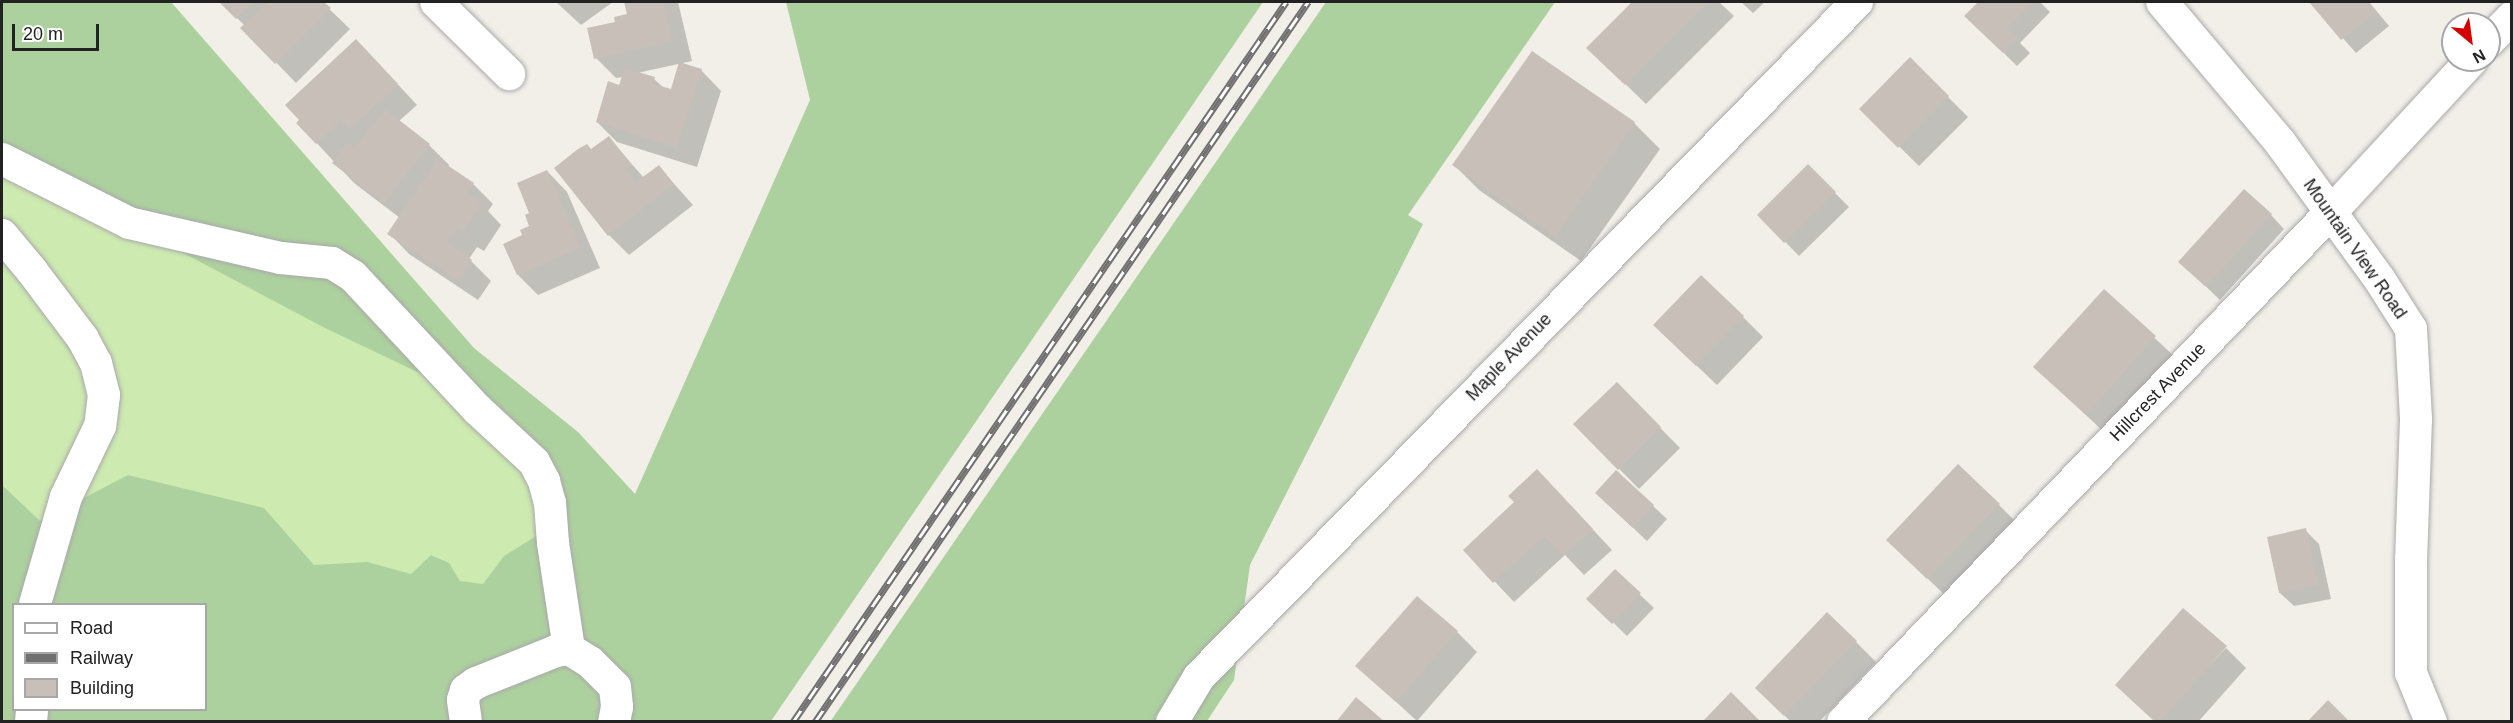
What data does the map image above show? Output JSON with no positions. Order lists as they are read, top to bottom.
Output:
{
  "streets": {
    "street": ["Mountain View Road", "Maple Avenue", "Hillcrest Avenue"]
  },
  "crossings": [
    ["Mountain View Road", "Hillcrest Avenue"]
  ],
  "legend": ["Road", "Railway", "Building"],
  "scale_bar": "20 m",
  "north": "bottom right"
}
